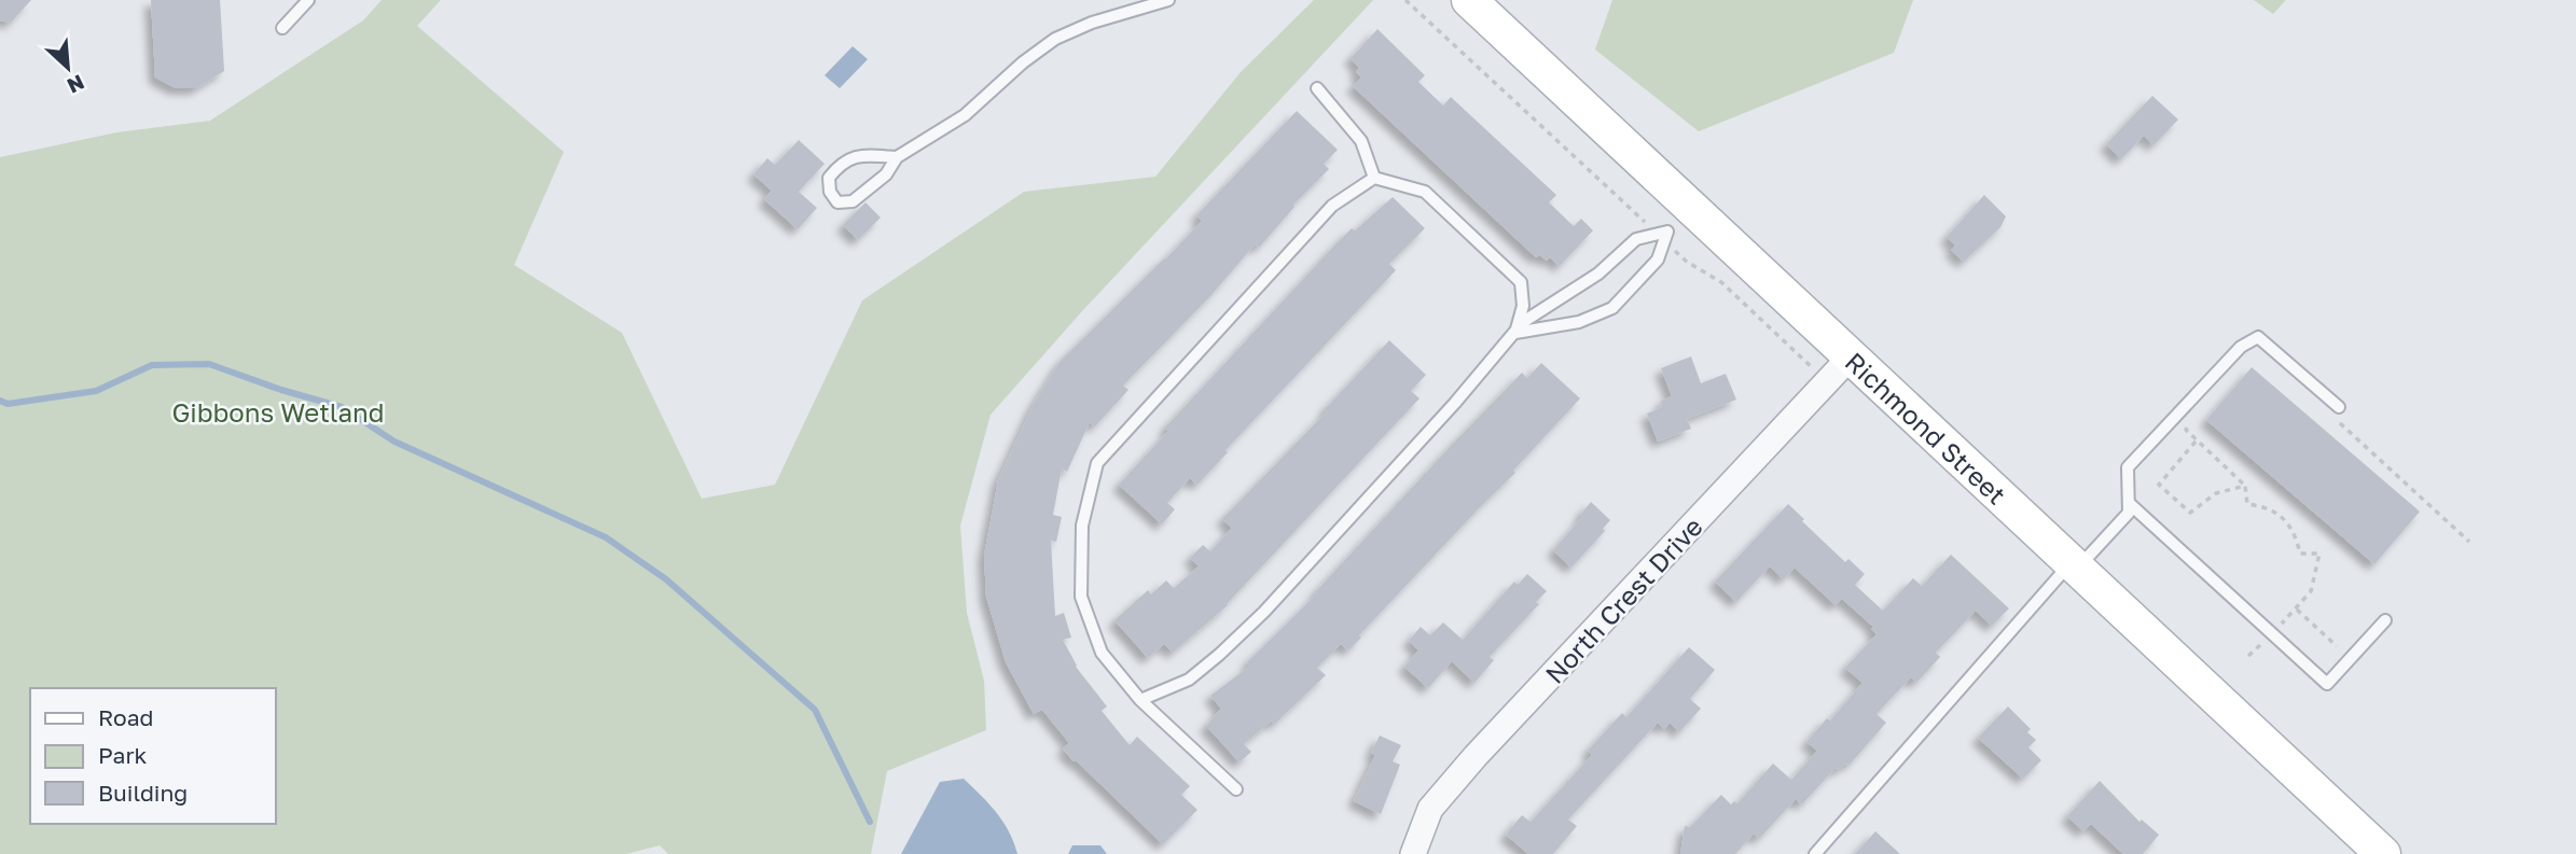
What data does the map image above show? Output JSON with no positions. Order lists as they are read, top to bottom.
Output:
{
  "streets": {
    "main road": ["Richmond Street"],
    "street": ["North Crest Drive"]
  },
  "crossings": [
    ["Richmond Street", "North Crest Drive"]
  ],
  "parks": ["Gibbons Wetland"],
  "legend": ["Road", "Park", "Building"],
  "north": "bottom right"
}
